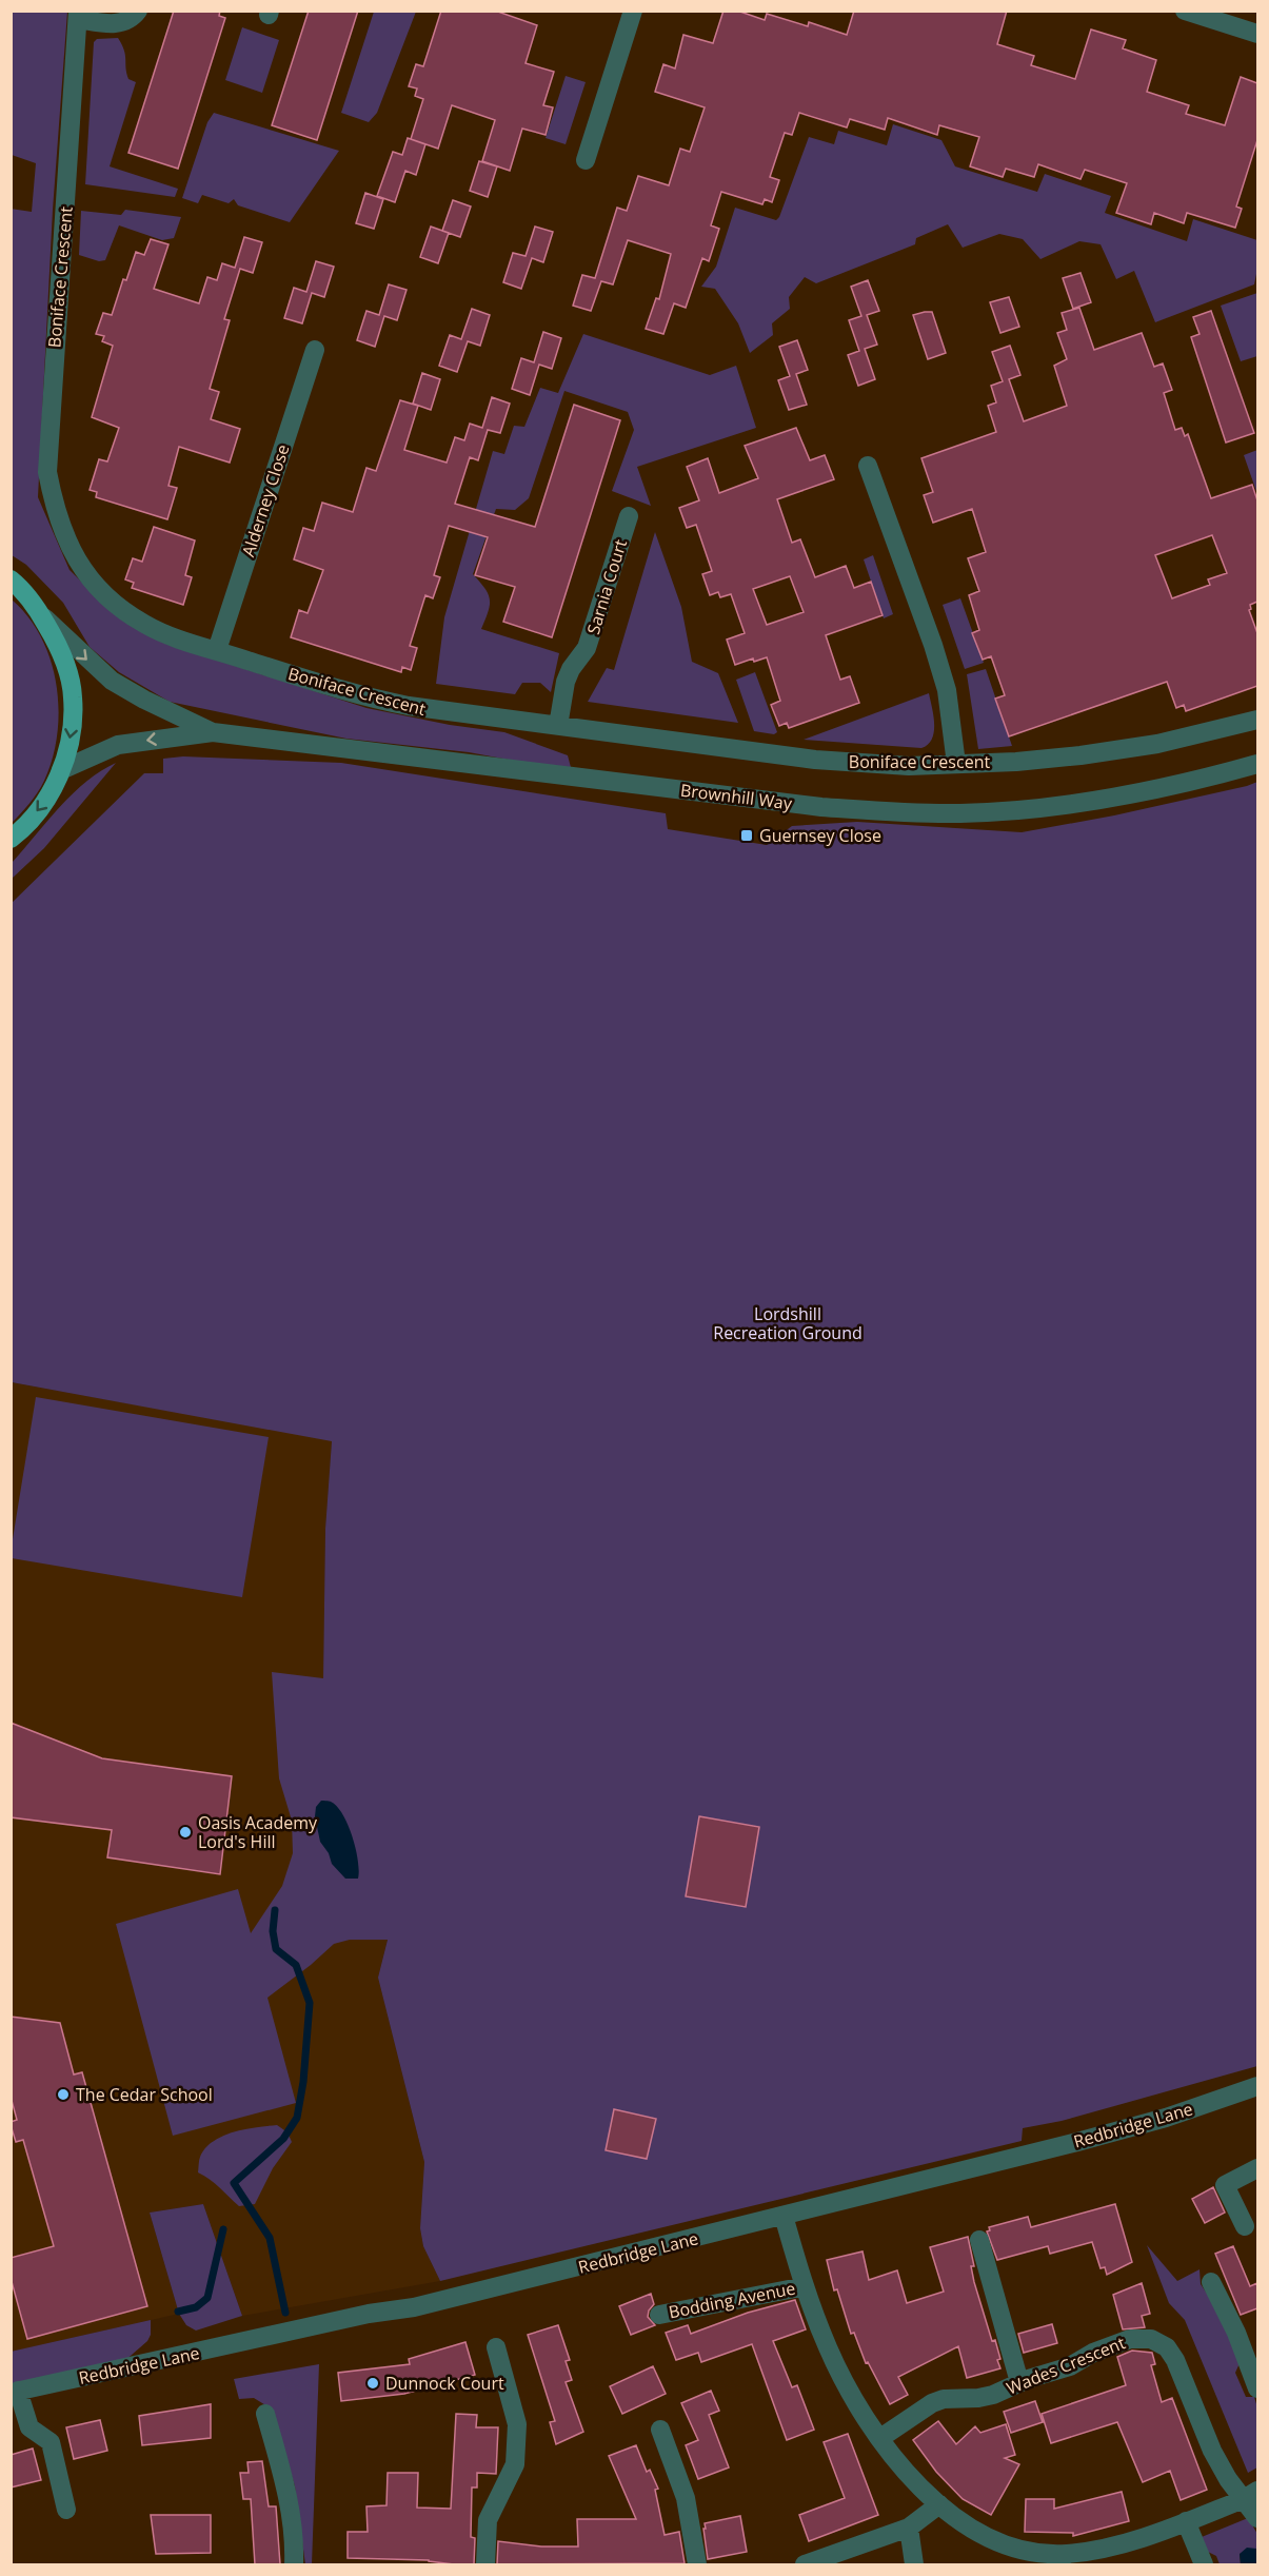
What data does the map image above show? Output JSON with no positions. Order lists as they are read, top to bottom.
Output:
{
  "streets": {
    "street": [
      "Boniface Crescent",
      "Alderney Close",
      "Sarnia Court",
      "Brownhill Way",
      "Redbridge Lane",
      "Bodding Avenue",
      "Wades Crescent"
    ]
  },
  "crossings": [
    ["Boniface Crescent", "Alderney Close"],
    ["Boniface Crescent", "Sarnia Court"],
    ["Redbridge Lane", "Bodding Avenue"],
    ["Bodding Avenue", "Wades Crescent"]
  ],
  "parks": ["Lordshill Recreation Ground"],
  "places": {
    "transit": ["Guernsey Close"],
    "other": ["Oasis Academy Lord's Hill", "The Cedar School", "Dunnock Court"]
  }
}
